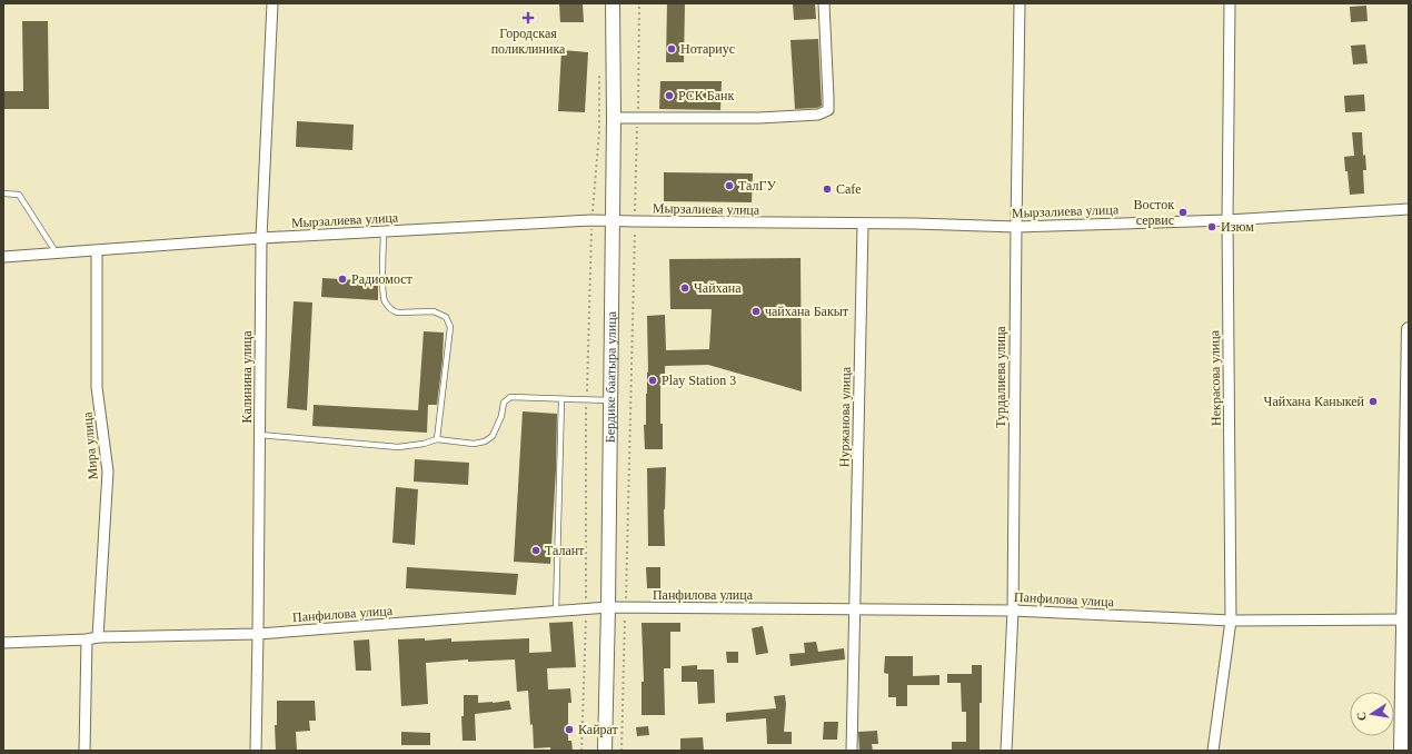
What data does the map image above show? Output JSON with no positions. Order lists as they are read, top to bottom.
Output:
{
  "streets": {
    "street": [
      "Мырзалиева улица",
      "Калинина улица",
      "Бердике баатыра улица",
      "Турдалиева улица",
      "Некрасова улица",
      "Нуржанова улица",
      "Мира улица",
      "Панфилова улица"
    ]
  },
  "crossings": [
    ["Мырзалиева улица", "Калинина улица"],
    ["Мырзалиева улица", "Бердике баатыра улица"],
    ["Мырзалиева улица", "Турдалиева улица"],
    ["Мырзалиева улица", "Некрасова улица"],
    ["Мырзалиева улица", "Нуржанова улица"],
    ["Мырзалиева улица", "Мира улица"],
    ["Калинина улица", "Панфилова улица"],
    ["Бердике баатыра улица", "Панфилова улица"],
    ["Турдалиева улица", "Панфилова улица"],
    ["Некрасова улица", "Панфилова улица"],
    ["Нуржанова улица", "Панфилова улица"],
    ["Мира улица", "Панфилова улица"]
  ],
  "places": {
    "health": ["Городская поликлиника"],
    "other": [
      "Нотариус",
      "РСК Банк",
      "ТалГУ",
      "Cafe",
      "Восток сервис",
      "Изюм",
      "Радиомост",
      "Чайхана",
      "чайхана Бакыт",
      "Play Station 3",
      "Чайхана Каныкей",
      "Талант",
      "Кайрат"
    ]
  },
  "north": "left"
}
